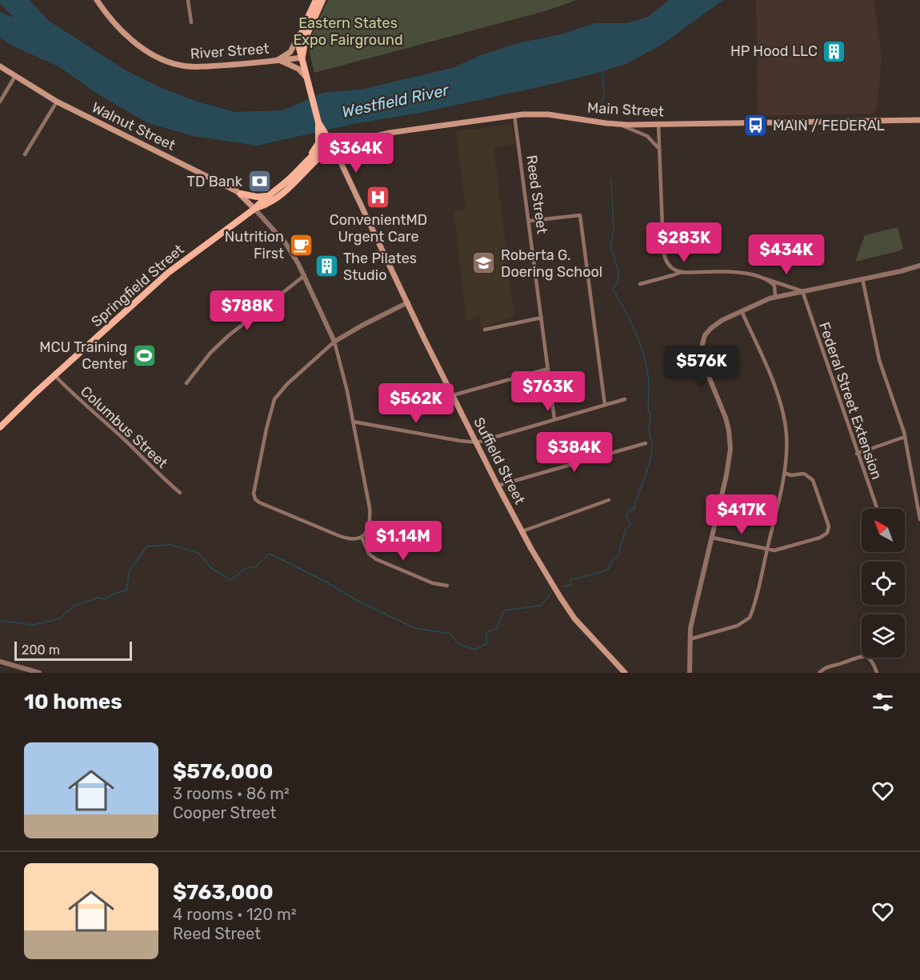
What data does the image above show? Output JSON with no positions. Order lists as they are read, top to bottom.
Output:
{
  "streets": {
    "main road": [
      "River Street",
      "Main Street",
      "Walnut Street",
      "Springfield Street",
      "Suffield Street"
    ],
    "street": ["Reed Street", "Federal Street Extension", "Columbus Street"]
  },
  "crossings": [
    ["River Street", "Suffield Street"],
    ["Main Street", "Reed Street"],
    ["Main Street", "Springfield Street"],
    ["Main Street", "Suffield Street"],
    ["Walnut Street", "Springfield Street"],
    ["Springfield Street", "Columbus Street"],
    ["Springfield Street", "Suffield Street"]
  ],
  "water": ["Westfield River"],
  "parks": ["Eastern States Expo Fairground"],
  "places": {
    "building": ["HP Hood LLC", "The Pilates Studio"],
    "bus stop": ["MAIN / FEDERAL"],
    "bank": ["TD Bank"],
    "hospital": ["ConvenientMD Urgent Care"],
    "cafe": ["Nutrition First"],
    "school or university": ["Roberta G. Doering School"],
    "sports": ["MCU Training Center"]
  },
  "scale_bar": "200 m",
  "north": "top left",
  "page": {
    "price": [
      "$364K",
      "$283K",
      "$434K",
      "$788K",
      "$576K",
      "$763K",
      "$562K",
      "$384K",
      "$417K",
      "$1.14M"
    ],
    "scale": "200 m",
    "heading": "10 homes",
    "list": [
      {
        "name": "$576,000",
        "note": "3 rooms · 86 m² · Cooper Street"
      },
      {
        "name": "$763,000",
        "note": "4 rooms · 120 m² · Reed Street"
      }
    ]
  }
}
